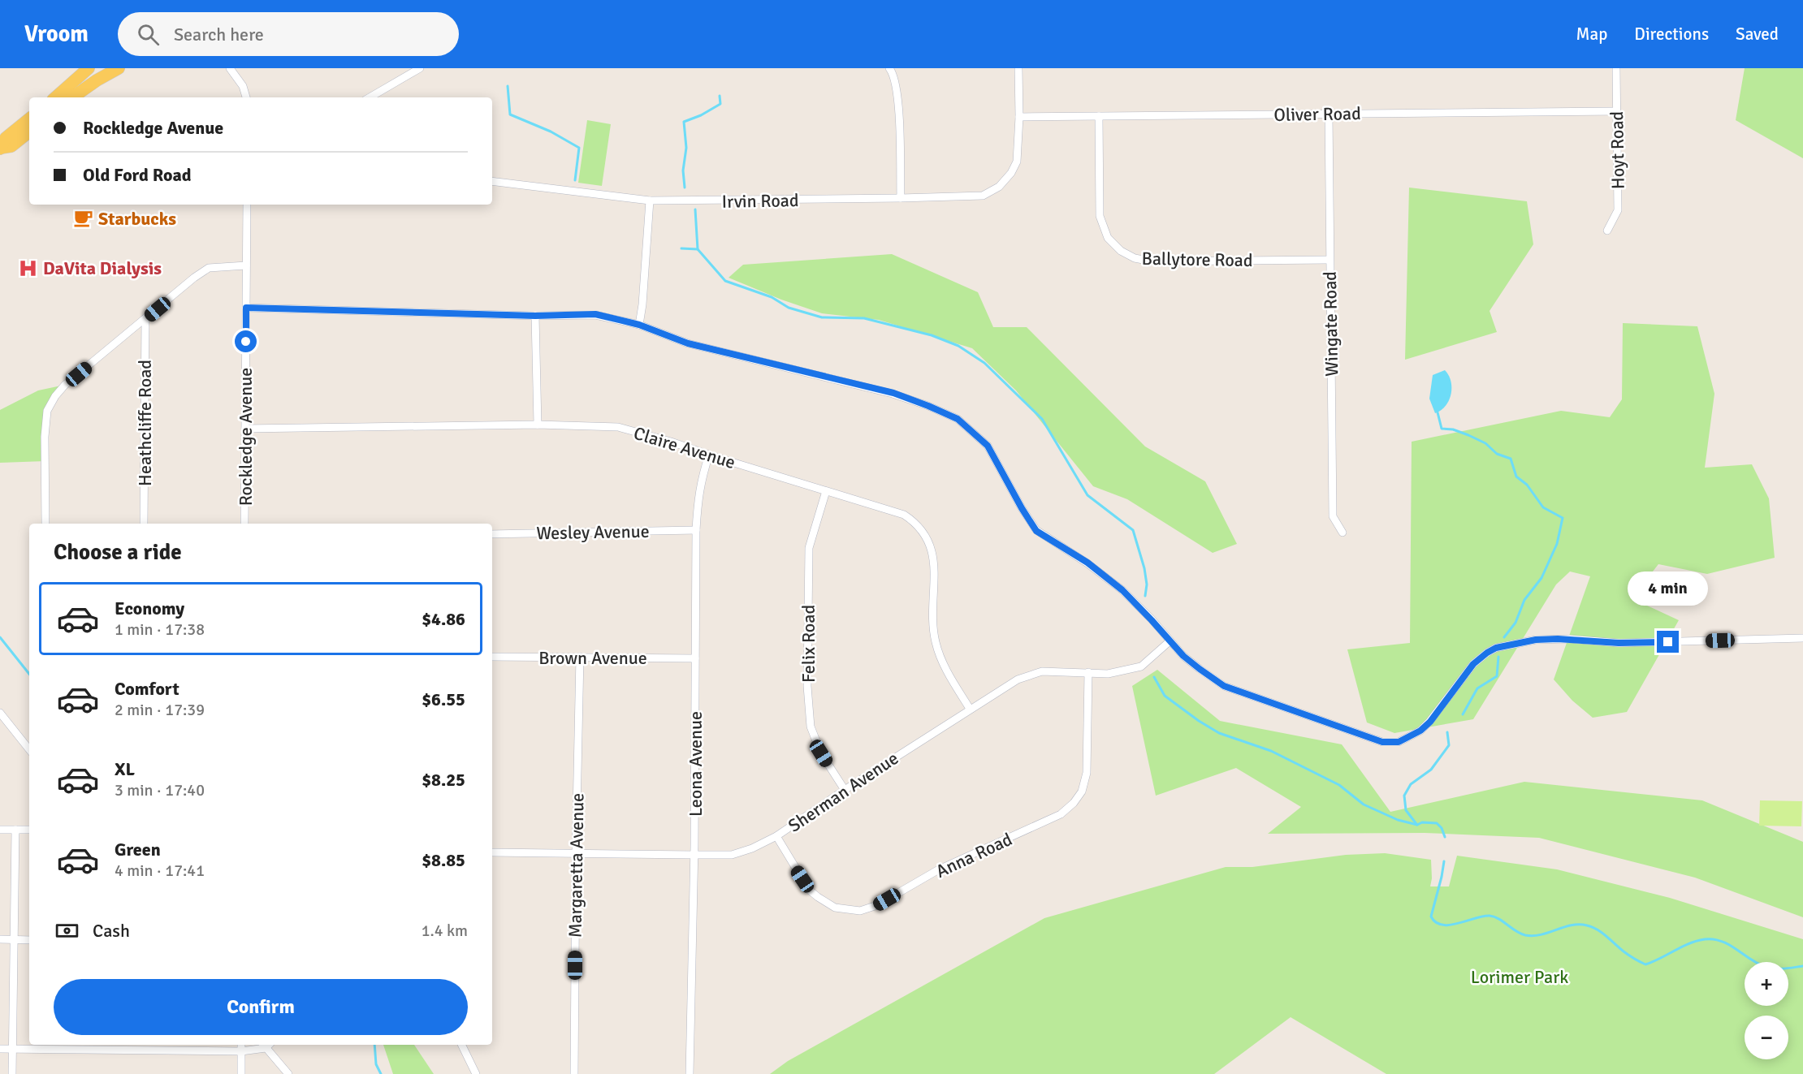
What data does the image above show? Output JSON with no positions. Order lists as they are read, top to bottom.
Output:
{
  "streets": {
    "street": [
      "Oliver Road",
      "Hoyt Road",
      "Irvin Road",
      "Ballytore Road",
      "Wingate Road",
      "Heathcliffe Road",
      "Rockledge Avenue",
      "Claire Avenue",
      "Wesley Avenue",
      "Felix Road",
      "Brown Avenue",
      "Leona Avenue",
      "Sherman Avenue",
      "Anna Road",
      "Margaretta Avenue"
    ]
  },
  "crossings": [
    ["Oliver Road", "Hoyt Road"],
    ["Oliver Road", "Irvin Road"],
    ["Oliver Road", "Ballytore Road"],
    ["Oliver Road", "Wingate Road"],
    ["Ballytore Road", "Wingate Road"],
    ["Rockledge Avenue", "Claire Avenue"],
    ["Claire Avenue", "Felix Road"],
    ["Claire Avenue", "Leona Avenue"],
    ["Claire Avenue", "Sherman Avenue"],
    ["Wesley Avenue", "Leona Avenue"],
    ["Felix Road", "Sherman Avenue"],
    ["Brown Avenue", "Leona Avenue"],
    ["Brown Avenue", "Margaretta Avenue"],
    ["Leona Avenue", "Sherman Avenue"],
    ["Sherman Avenue", "Anna Road"],
    ["Sherman Avenue", "Margaretta Avenue"]
  ],
  "parks": ["Lorimer Park"],
  "places": {
    "cafe": ["Starbucks"],
    "hospital": ["DaVita Dialysis"]
  },
  "page": {
    "header": "Vroom",
    "search": "Search here",
    "nav": ["Map", "Directions", "Saved"],
    "banner": ["Rockledge Avenue", "Old Ford Road"],
    "heading": "Choose a ride",
    "bubble": "4 min",
    "list": [
      {
        "name": "Economy",
        "note": "1 min · 17:38",
        "value": "$4.86"
      },
      {
        "name": "Comfort",
        "note": "2 min · 17:39",
        "value": "$6.55"
      },
      {
        "name": "XL",
        "note": "3 min · 17:40",
        "value": "$8.25"
      },
      {
        "name": "Green",
        "note": "4 min · 17:41",
        "value": "$8.85"
      }
    ],
    "pay": ["Cash", "1.4 km"],
    "map_buttons": ["+", "−"],
    "buttons": "Confirm"
  }
}
